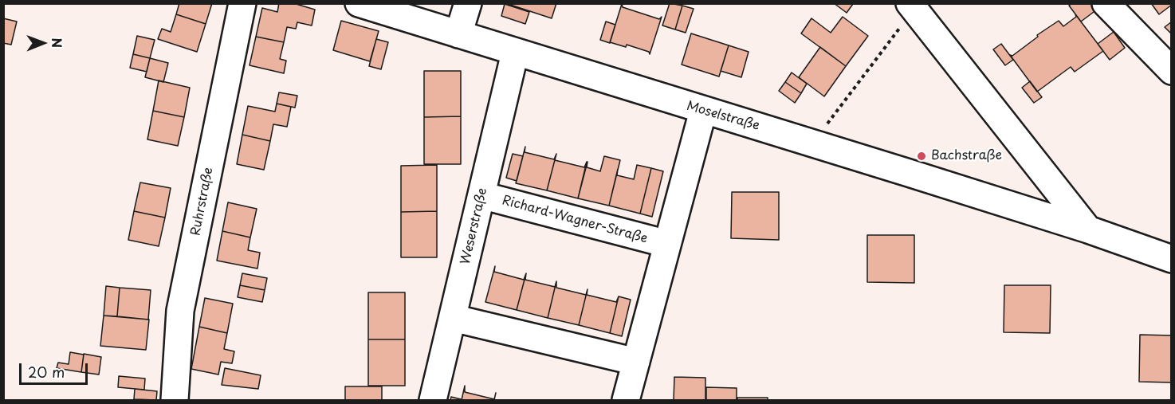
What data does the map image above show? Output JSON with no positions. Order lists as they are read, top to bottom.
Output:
{
  "streets": {
    "street": [
      "Moselstraße",
      "Ruhrstraße",
      "Richard-Wagner-Straße",
      "Weserstraße"
    ]
  },
  "crossings": [
    ["Moselstraße", "Weserstraße"],
    ["Richard-Wagner-Straße", "Weserstraße"]
  ],
  "places": ["Bachstraße"],
  "scale_bar": "20 m",
  "north": "right"
}
